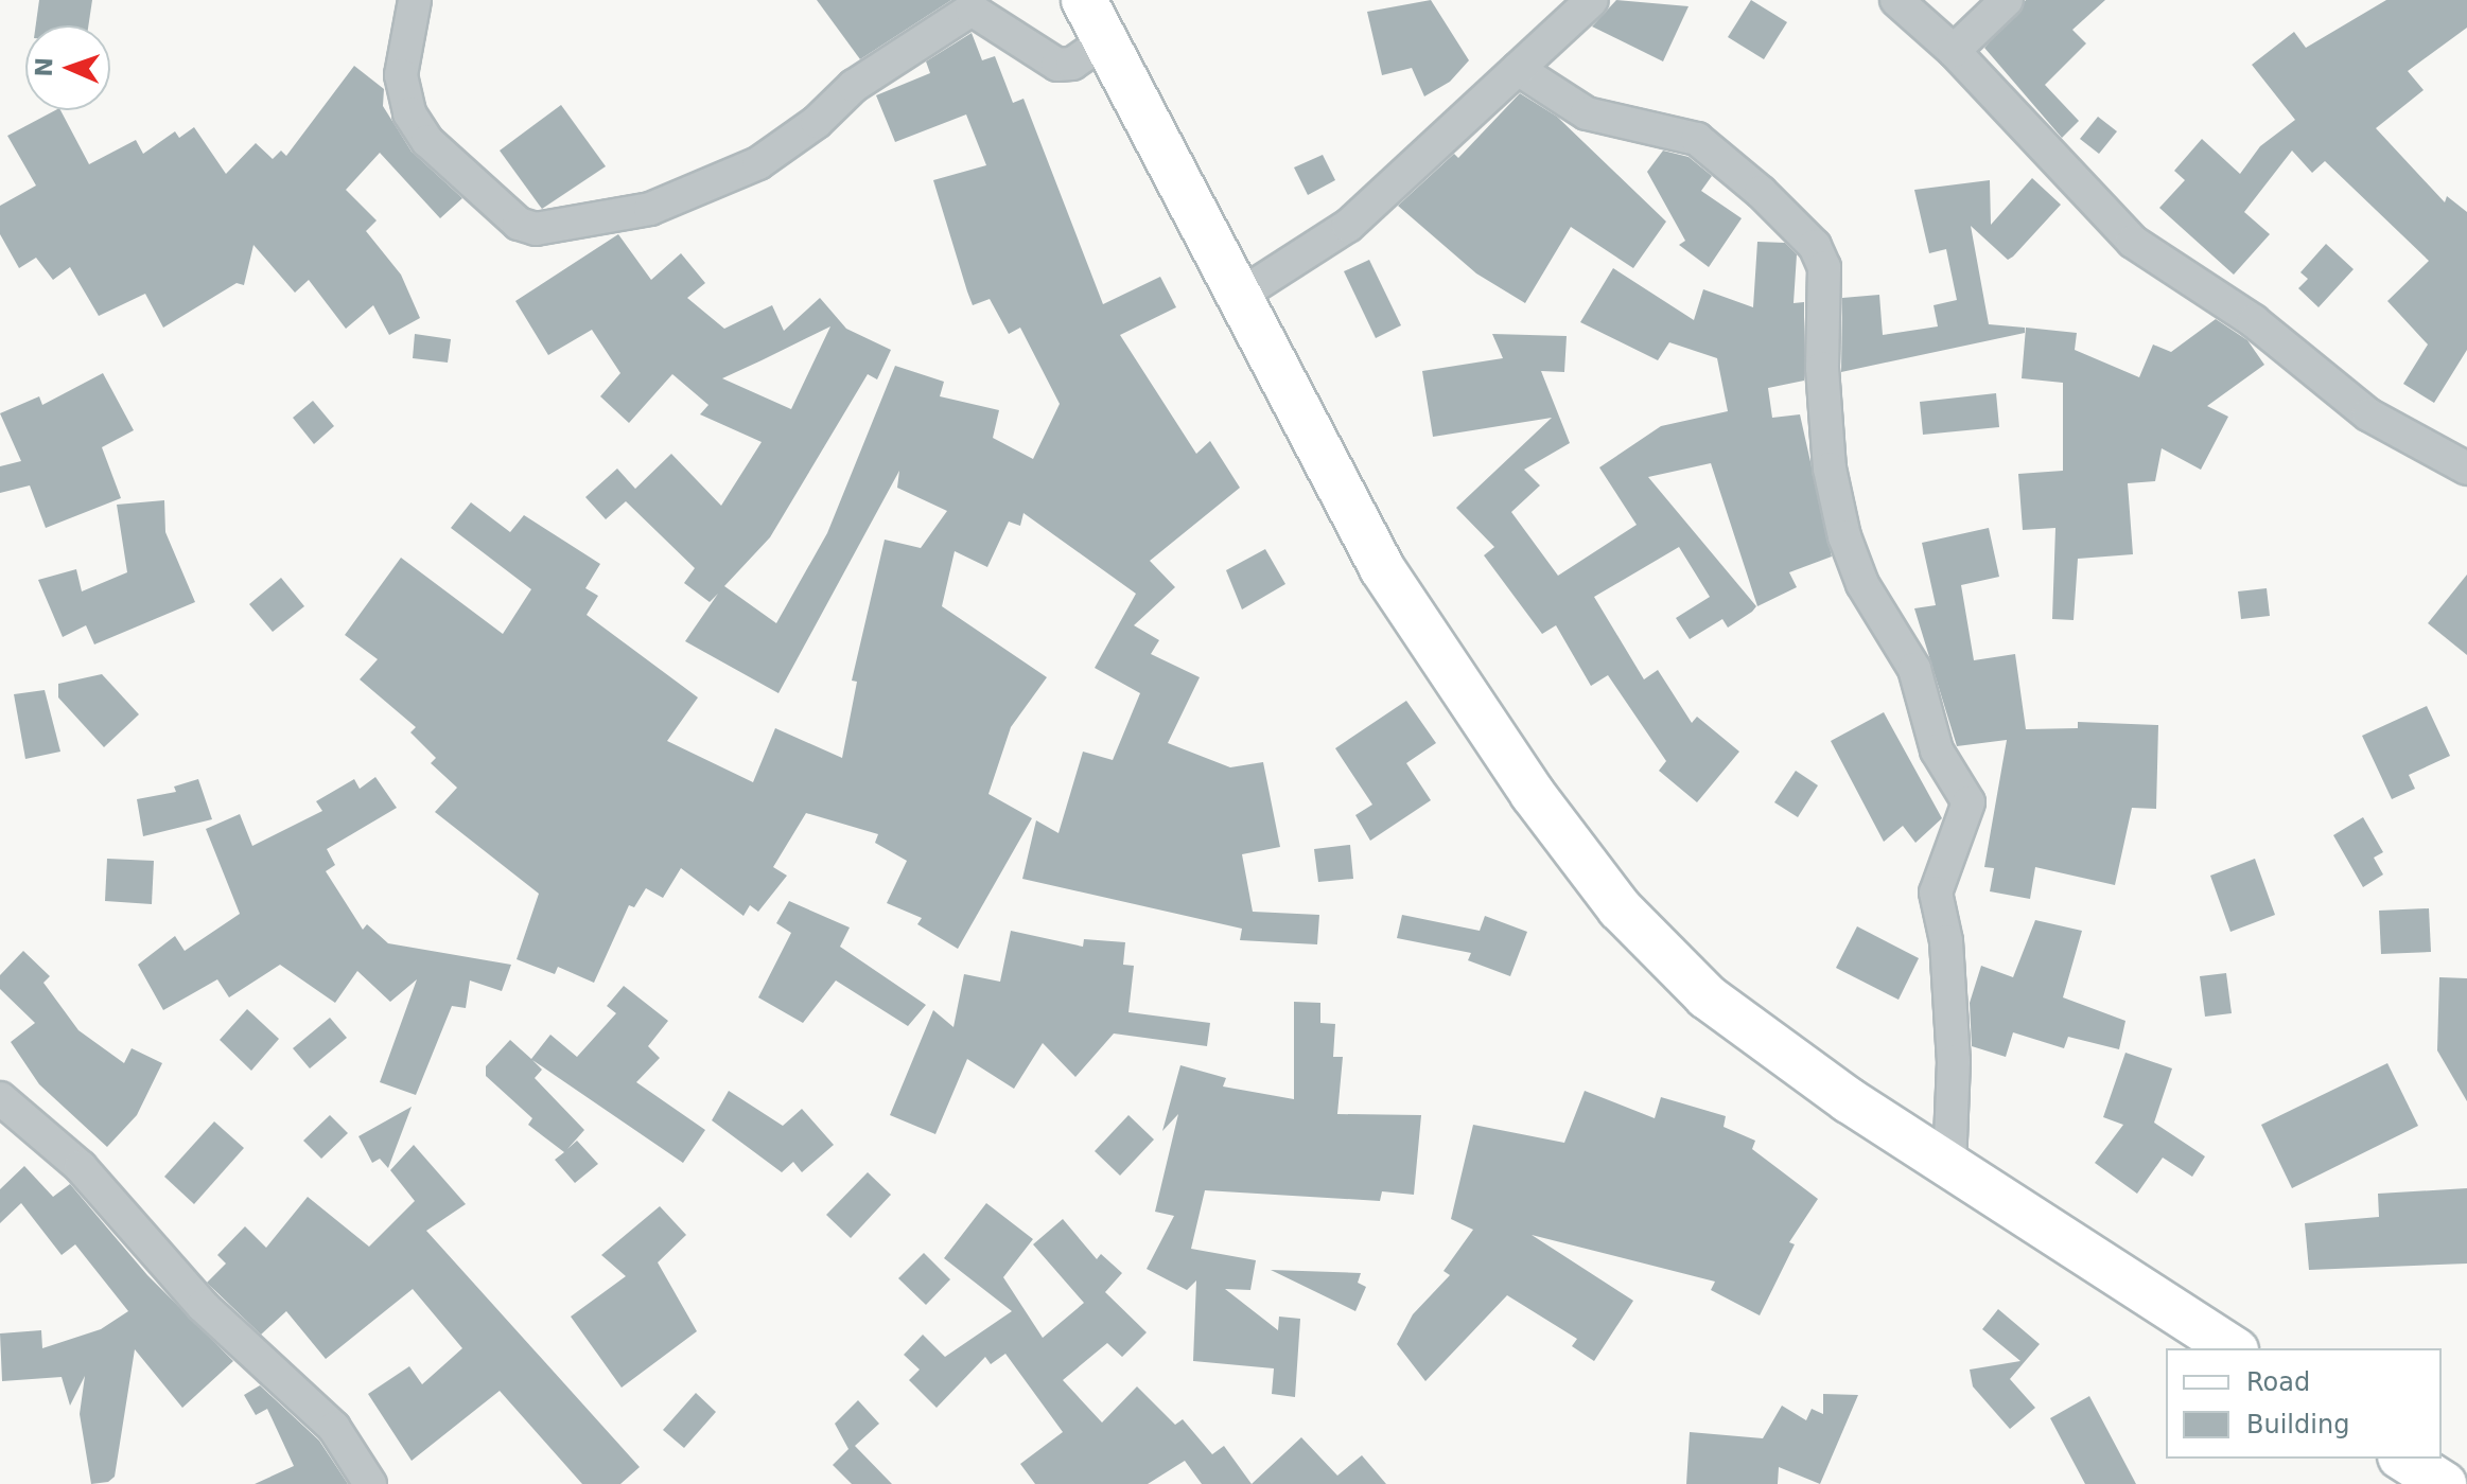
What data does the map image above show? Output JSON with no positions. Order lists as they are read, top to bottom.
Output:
{
  "legend": ["Road", "Building"],
  "north": "left"
}
